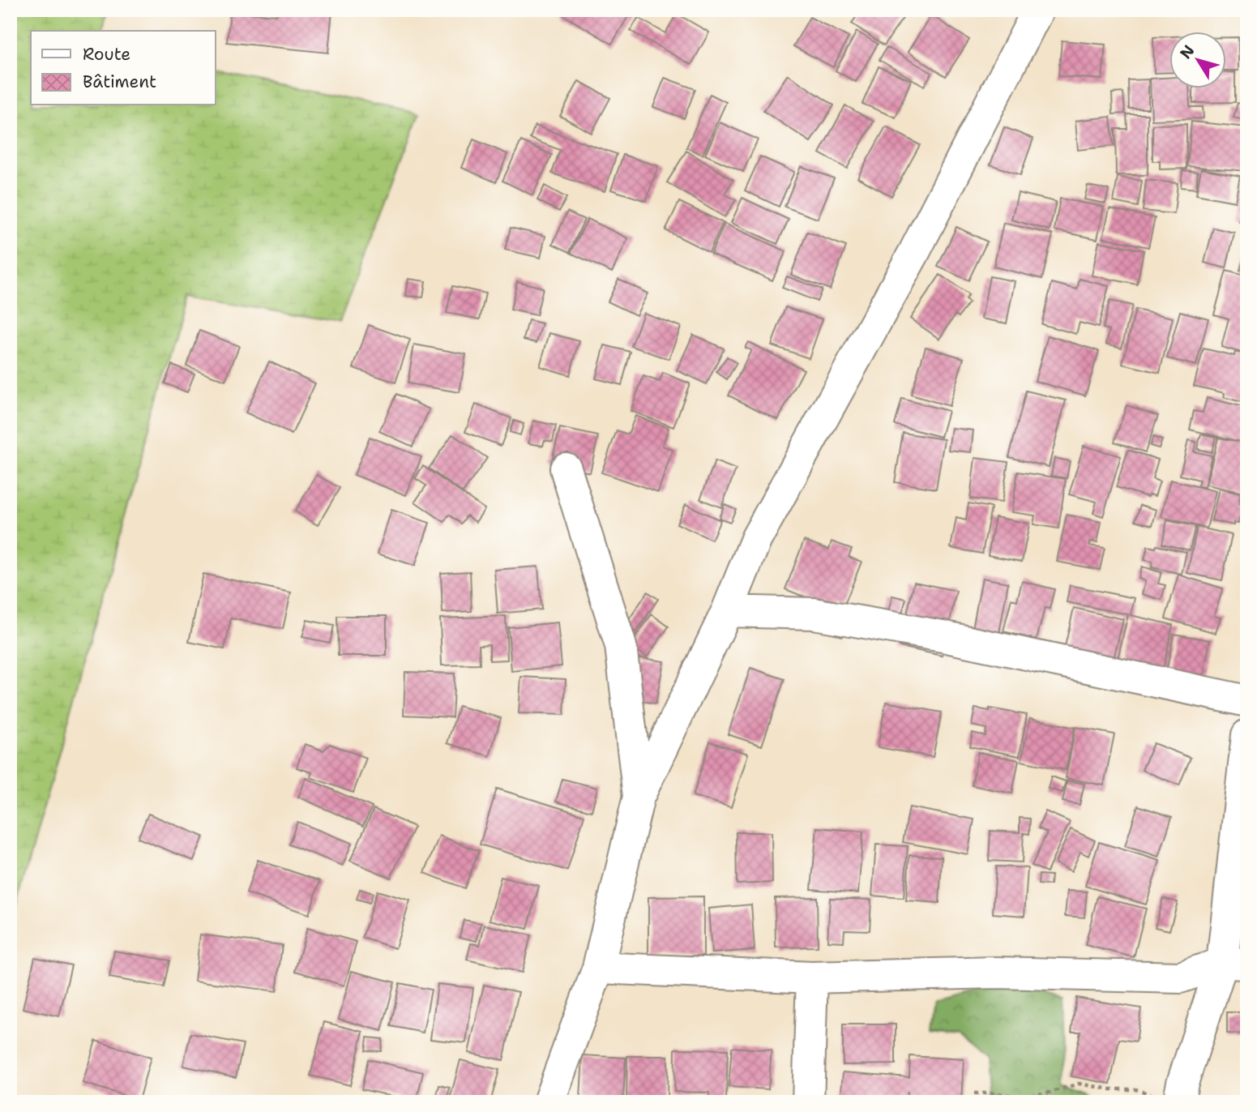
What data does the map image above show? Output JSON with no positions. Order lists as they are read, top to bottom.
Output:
{
  "legend": ["Route", "Bâtiment"],
  "north": "top left"
}
